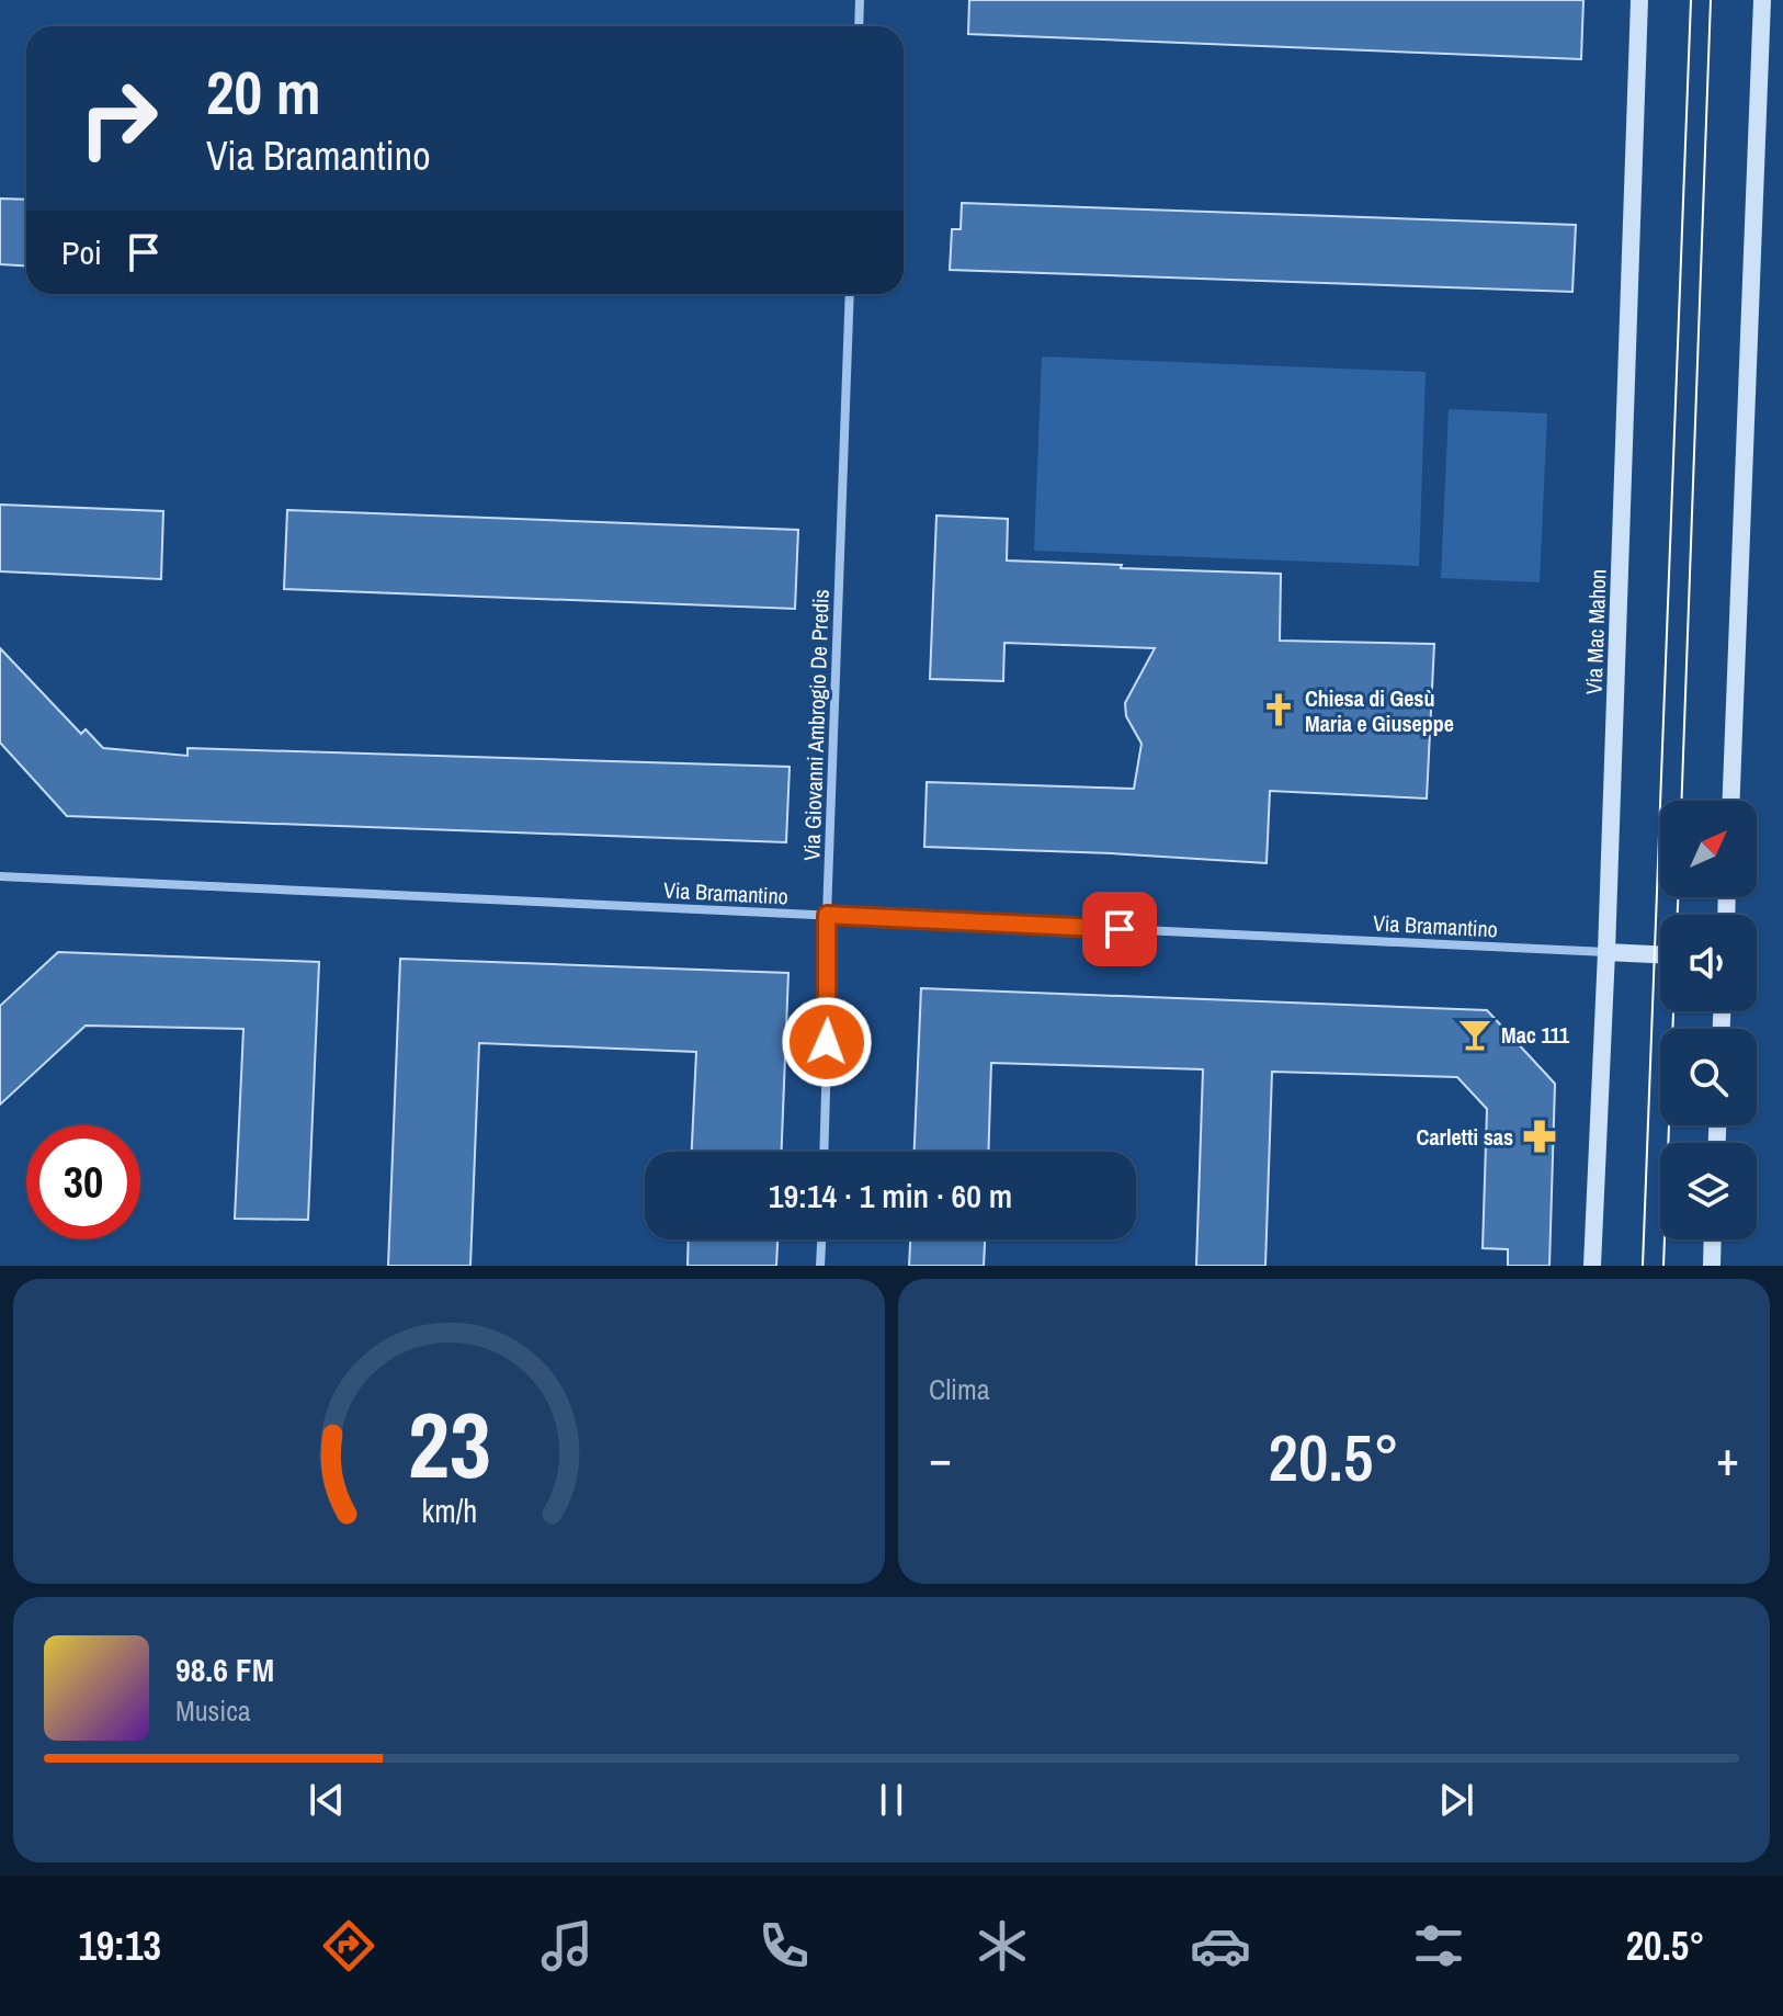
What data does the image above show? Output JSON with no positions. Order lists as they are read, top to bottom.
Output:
{
  "streets": {
    "main road": ["Via Mac Mahon"],
    "street": ["Via Giovanni Ambrogio De Predis", "Via Bramantino"]
  },
  "crossings": [
    ["Via Mac Mahon", "Via Bramantino"],
    ["Via Giovanni Ambrogio De Predis", "Via Bramantino"]
  ],
  "places": {
    "church": ["Chiesa di Gesù Maria e Giuseppe"],
    "bar": ["Mac 111"],
    "pharmacy": ["Carletti sas"]
  },
  "north": "top right",
  "page": {
    "turn": ["20 m", "Via Bramantino"],
    "then": "Poi",
    "limit": "30",
    "trip": "19:14 · 1 min · 60 m",
    "tile": "Clima",
    "heat": ["−", "20.5°", "+"],
    "song": ["98.6 FM", "Musica"],
    "tabs": ["19:13", "20.5°"],
    "gauge": ["23", "km/h"]
  }
}
